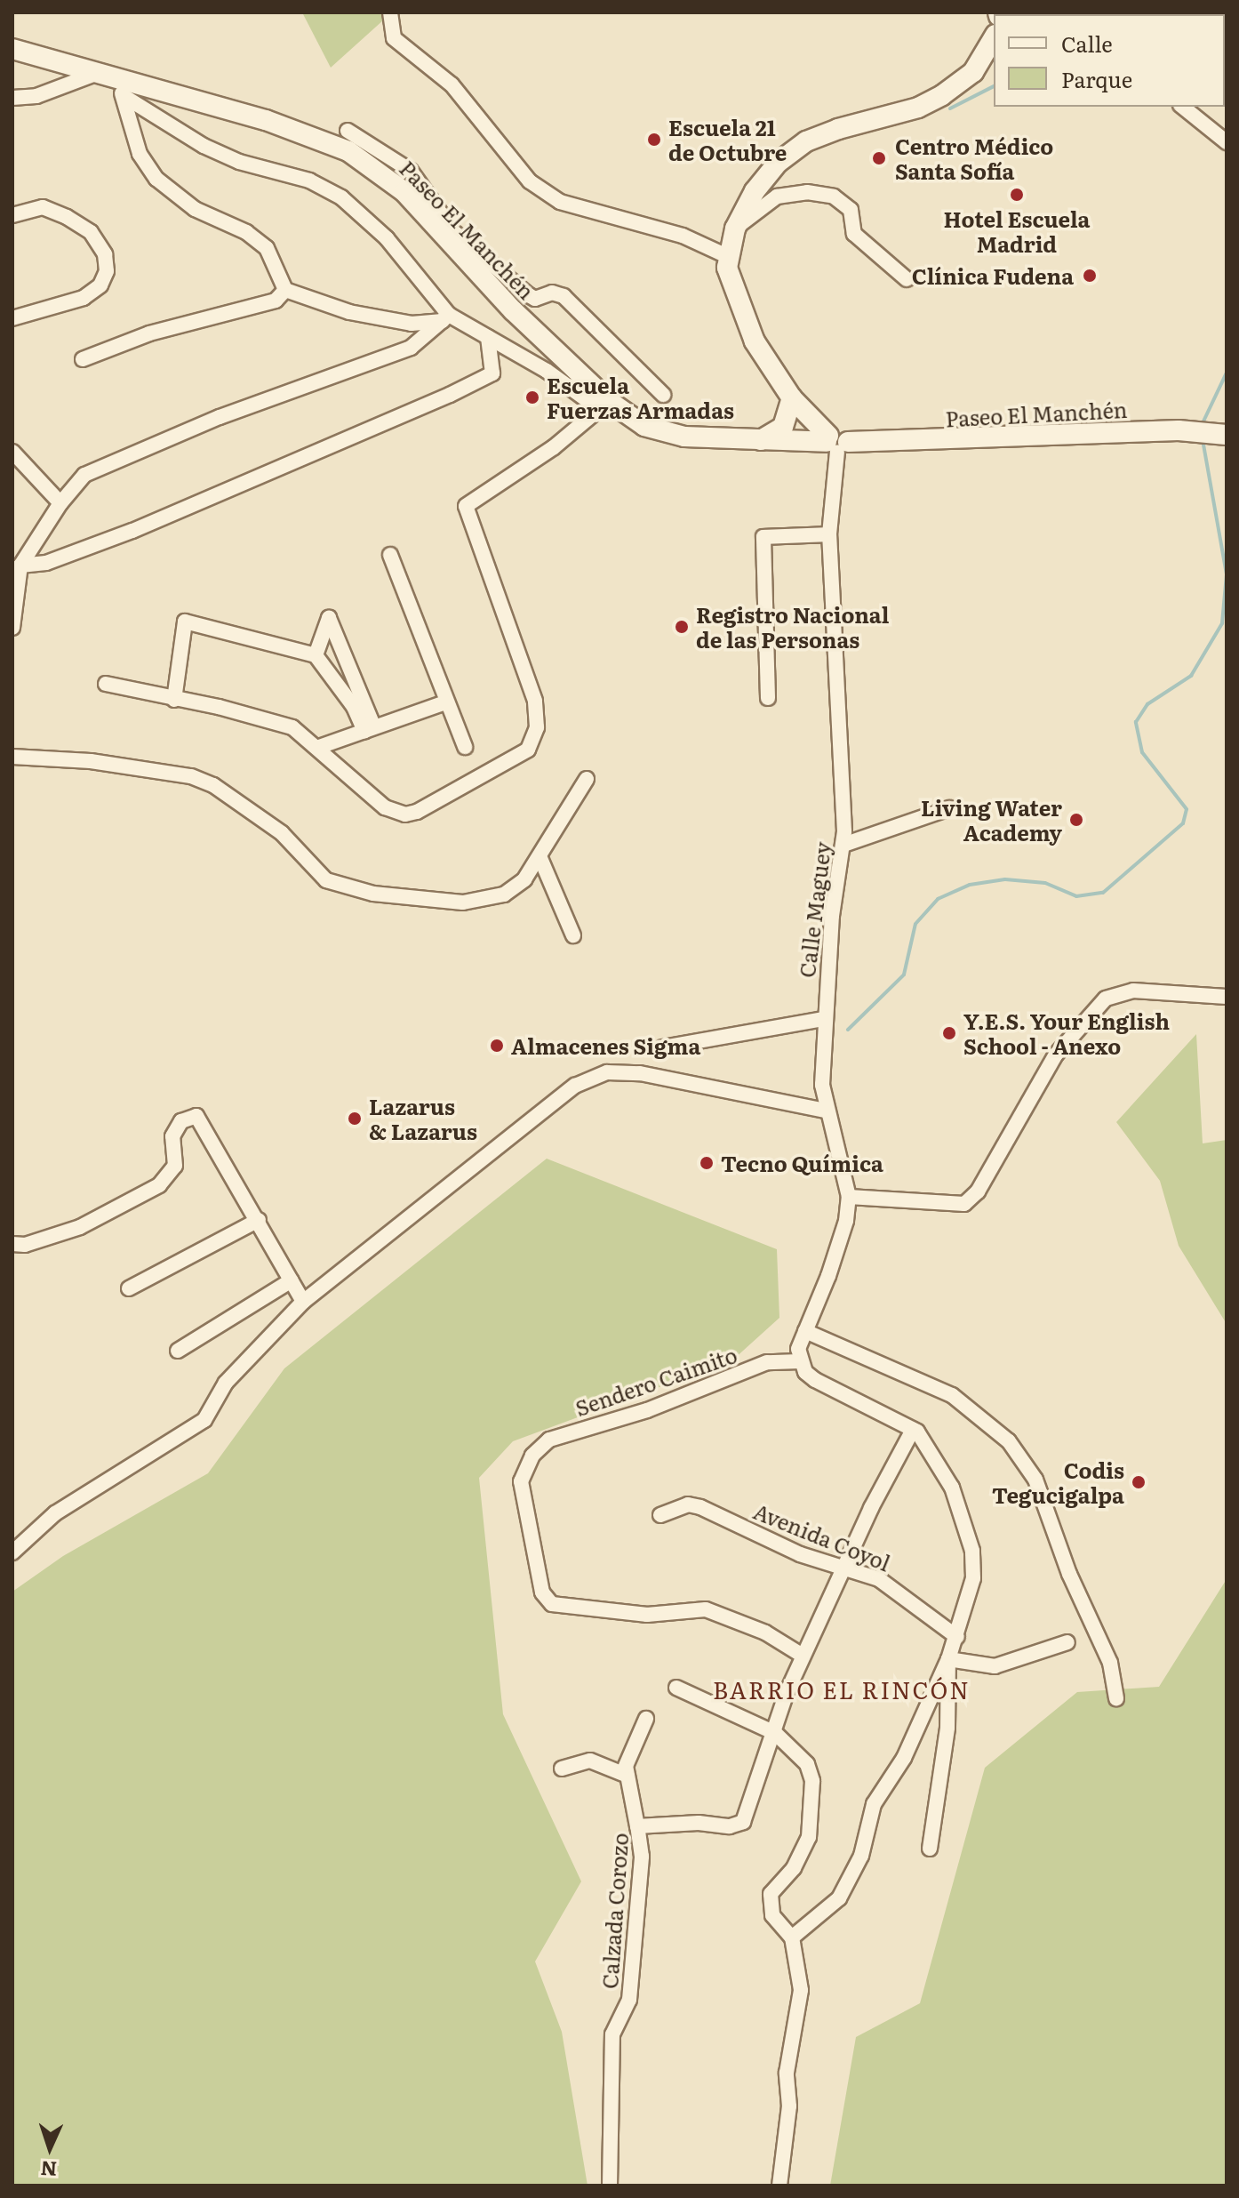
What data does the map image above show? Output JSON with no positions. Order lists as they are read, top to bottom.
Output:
{
  "streets": {
    "street": [
      "Paseo El Manchén",
      "Calle Maguey",
      "Sendero Caimito",
      "Avenida Coyol",
      "Calzada Corozo"
    ]
  },
  "crossings": [
    ["Paseo El Manchén", "Calle Maguey"],
    ["Calle Maguey", "Sendero Caimito"],
    ["Sendero Caimito", "Calzada Corozo"],
    ["Avenida Coyol", "Calzada Corozo"]
  ],
  "districts": ["BARRIO EL RINCÓN"],
  "places": [
    "Escuela 21 de Octubre",
    "Centro Médico Santa Sofía",
    "Hotel Escuela Madrid",
    "Clínica Fudena",
    "Escuela Fuerzas Armadas",
    "Registro Nacional de las Personas",
    "Living Water Academy",
    "Y.E.S. Your English School - Anexo",
    "Almacenes Sigma",
    "Lazarus & Lazarus",
    "Tecno Química",
    "Codis Tegucigalpa"
  ],
  "legend": ["Calle", "Parque"],
  "north": "bottom"
}
